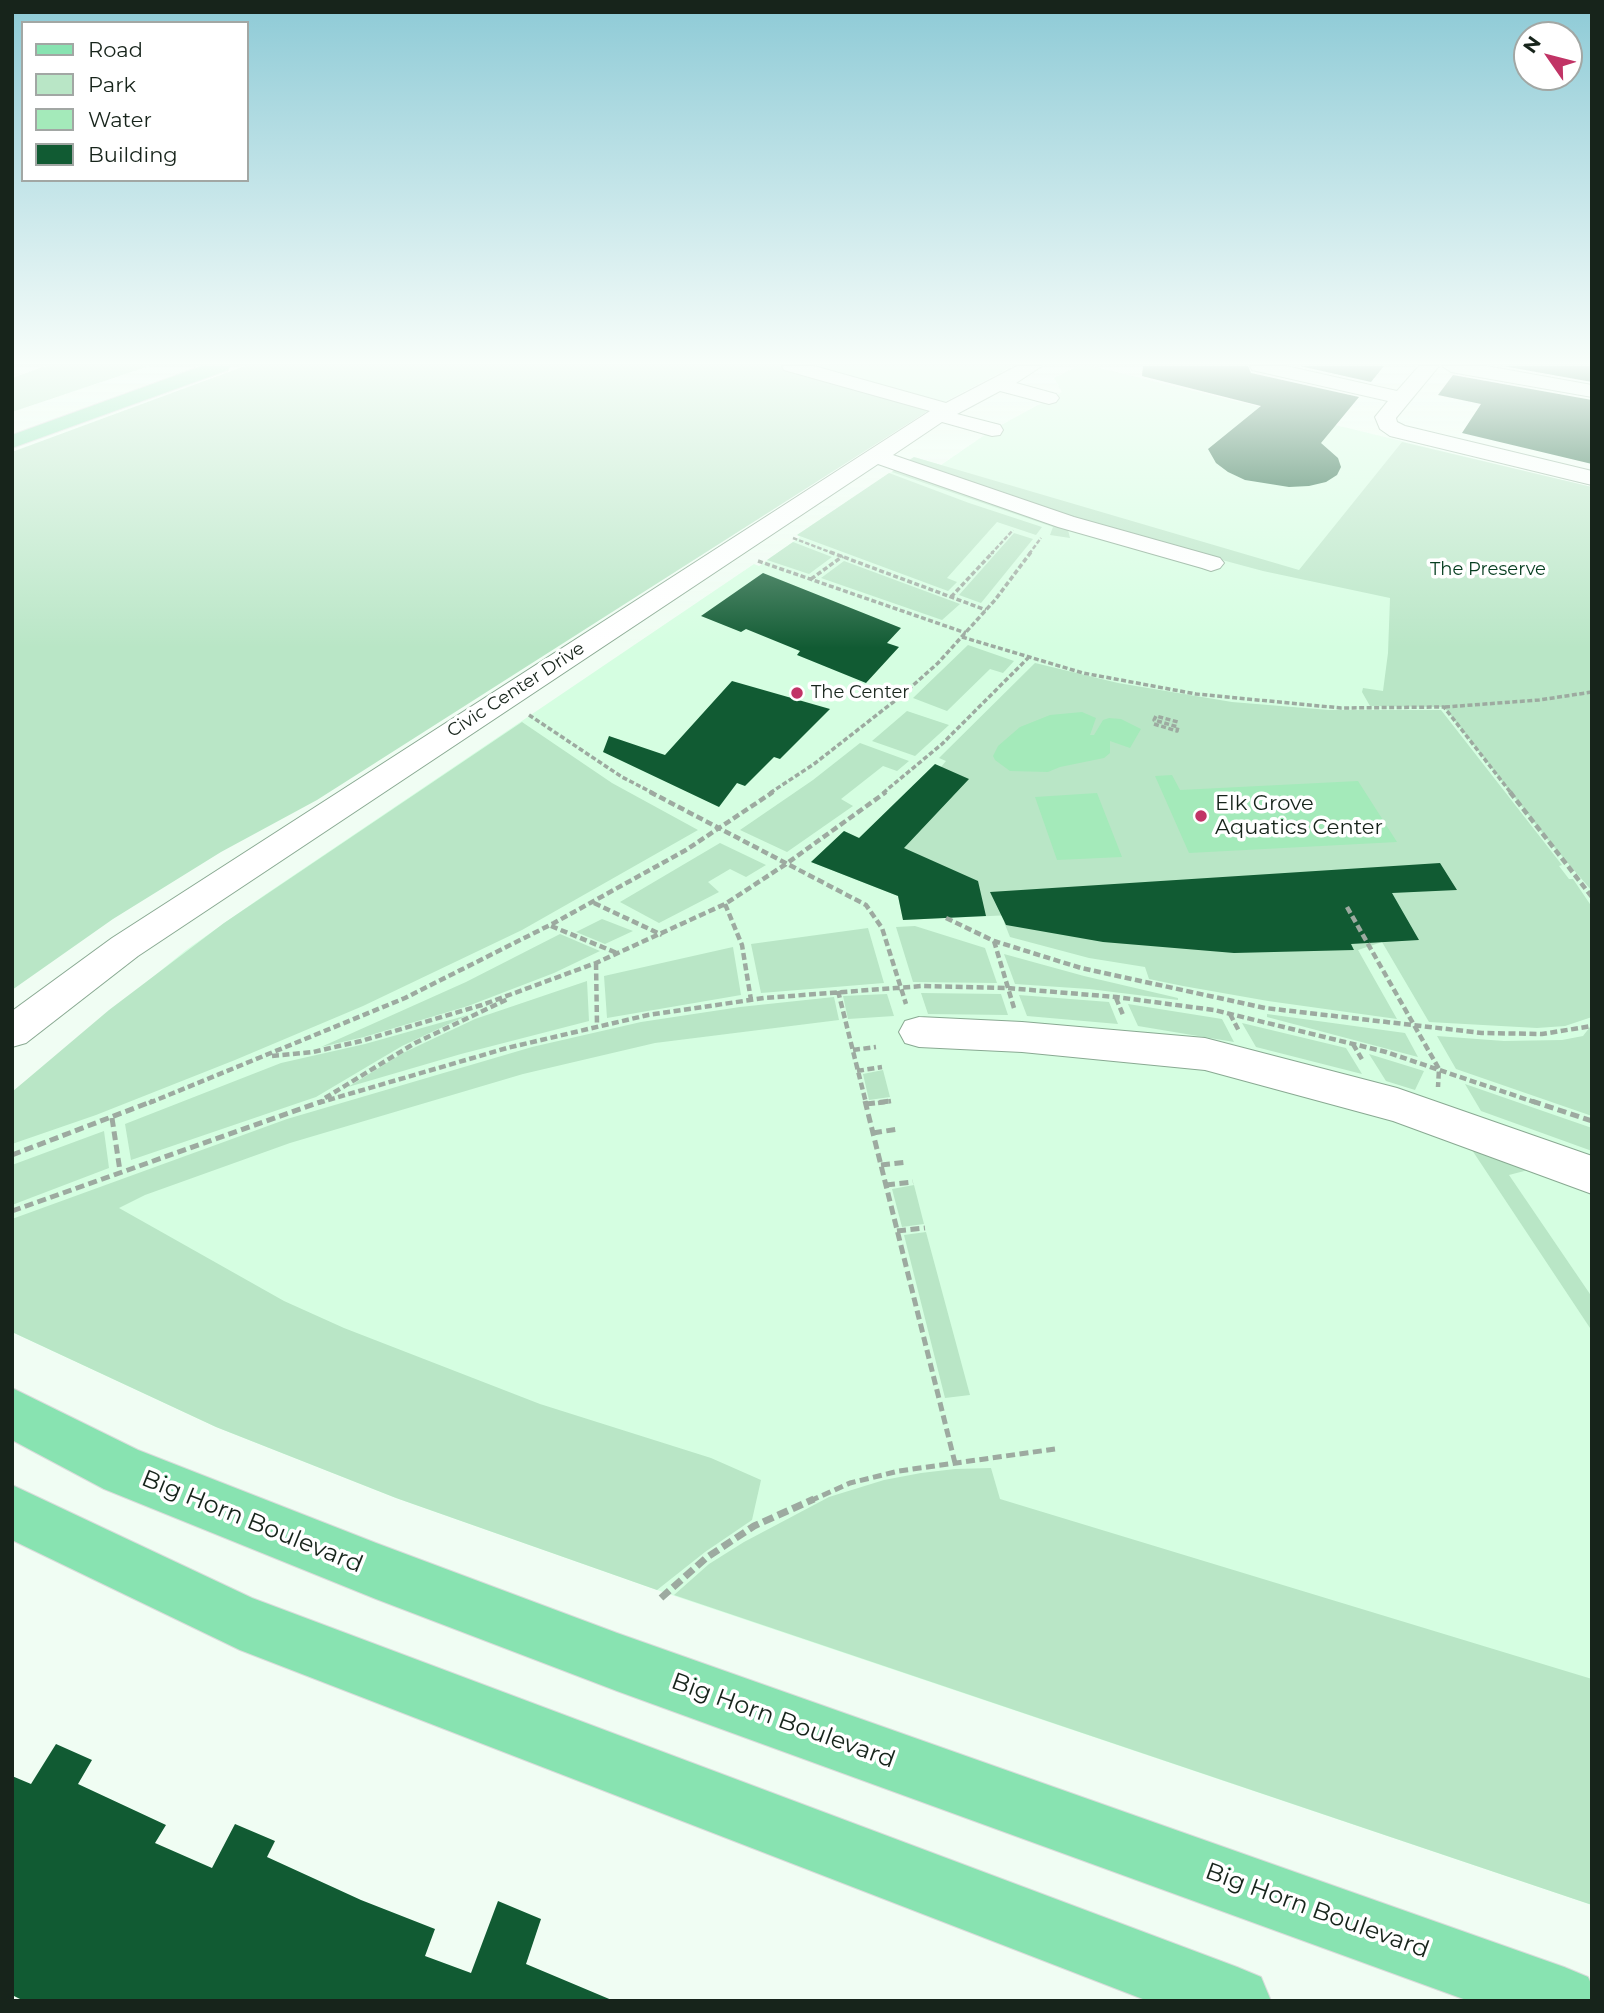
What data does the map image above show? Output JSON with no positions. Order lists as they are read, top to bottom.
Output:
{
  "streets": {
    "main road": ["Big Horn Boulevard"],
    "street": ["Civic Center Drive"]
  },
  "parks": ["The Preserve"],
  "places": ["The Center", "Elk Grove Aquatics Center"],
  "legend": [
    "Road",
    "Park",
    "Water",
    "Building"
  ],
  "north": "top left"
}
